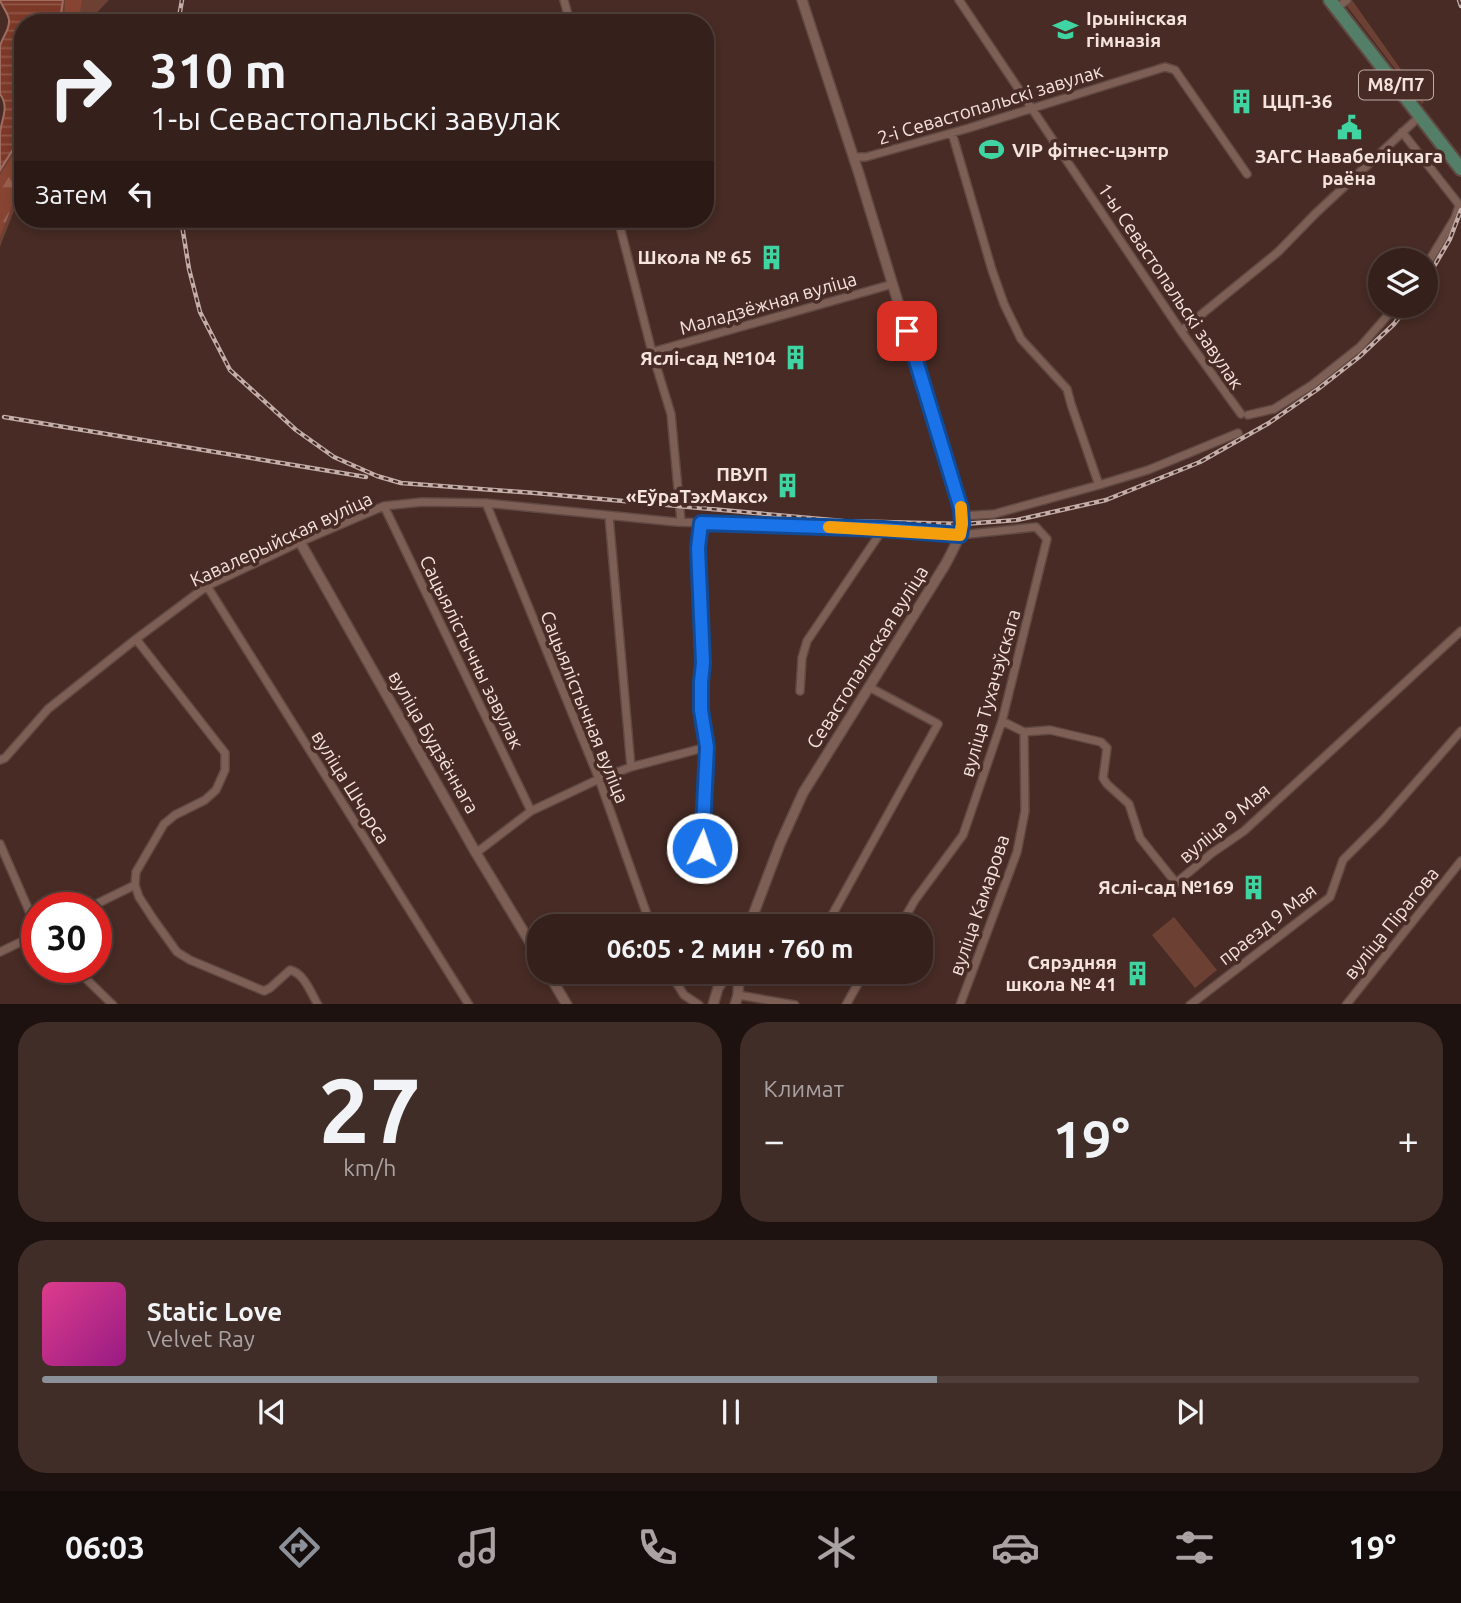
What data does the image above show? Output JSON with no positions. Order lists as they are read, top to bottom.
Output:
{
  "streets": {
    "main road": ["М8/П7"],
    "street": [
      "2-і Севастопальскі завулак",
      "1-ы Севастопальскі завулак",
      "Маладзёжная вуліца",
      "Кавалерыйская вуліца",
      "Сацыялістычны завулак",
      "Севастопальская вуліца",
      "вуліца Тухачэўскага",
      "Сацыялістычная вуліца",
      "вуліца Будзённага",
      "вуліца Шчорса",
      "вуліца 9 Мая",
      "вуліца Камарова",
      "вуліца Пірагова",
      "праезд 9 Мая"
    ]
  },
  "crossings": [
    ["2-і Севастопальскі завулак", "1-ы Севастопальскі завулак"],
    ["2-і Севастопальскі завулак", "Севастопальская вуліца"],
    ["Маладзёжная вуліца", "Севастопальская вуліца"],
    ["Кавалерыйская вуліца", "Сацыялістычны завулак"],
    ["Кавалерыйская вуліца", "Сацыялістычная вуліца"],
    ["Кавалерыйская вуліца", "вуліца Будзённага"],
    ["Кавалерыйская вуліца", "вуліца Шчорса"],
    ["Севастопальская вуліца", "вуліца Тухачэўскага"],
    ["вуліца Тухачэўскага", "вуліца 9 Мая"],
    ["вуліца 9 Мая", "вуліца Камарова"]
  ],
  "places": {
    "school or university": ["Ірынінская гімназія"],
    "building": [
      "ЦЦП-36",
      "Школа № 65",
      "Яслі-сад №104",
      "ПВУП «ЕўраТэхМакс»",
      "Яслі-сад №169",
      "Сярэдняя школа № 41"
    ],
    "public building": ["ЗАГС Навабеліцкага раёна"],
    "sports": ["VIP фітнес-цэнтр"]
  },
  "page": {
    "turn": ["310 m", "1-ы Севастопальскі завулак"],
    "then": "Затем",
    "limit": "30",
    "trip": "06:05 · 2 мин · 760 m",
    "tile": [
      ["27", "km/h"],
      "Климат"
    ],
    "heat": ["−", "19°", "+"],
    "song": ["Static Love", "Velvet Ray"],
    "tabs": ["06:03", "19°"]
  }
}
